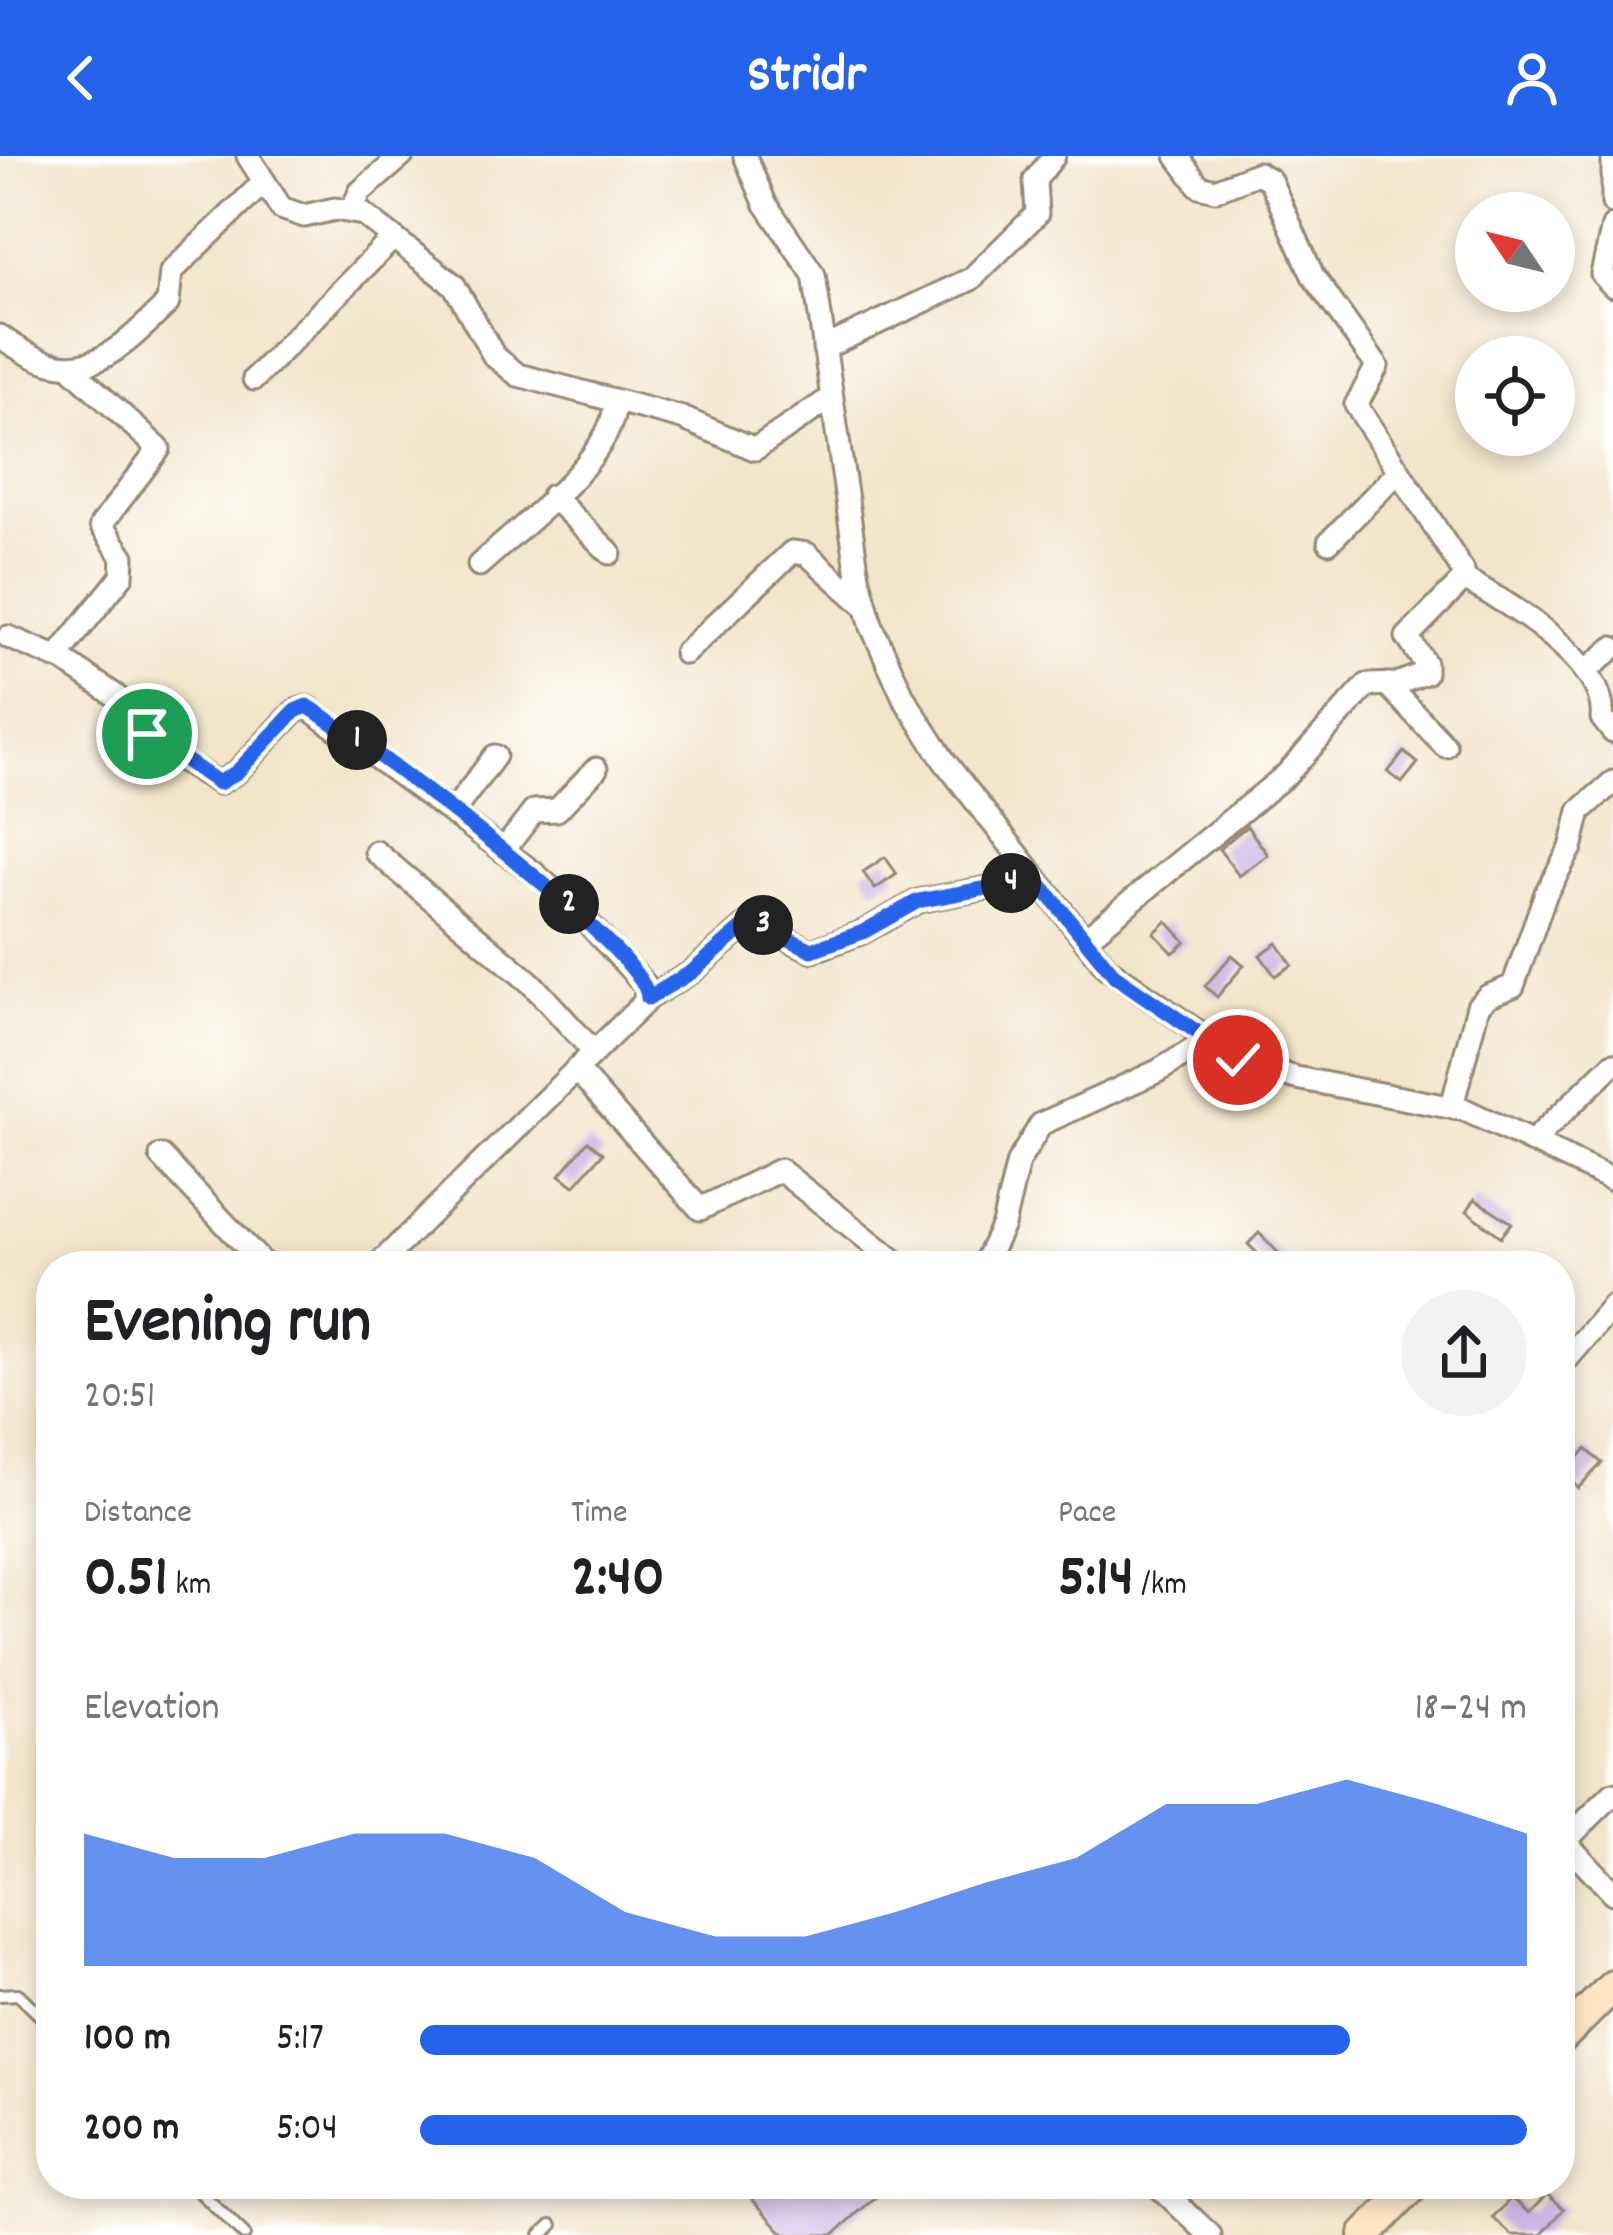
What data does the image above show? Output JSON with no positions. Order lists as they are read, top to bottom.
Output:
{
  "north": "top left",
  "page": {
    "header": "Stridr",
    "pins": [
      "1",
      "4",
      "2",
      "3"
    ],
    "heading": ["Evening run", "20:51"],
    "stats": [
      ["Distance", "0.51 km"],
      ["Time", "2:40"],
      ["Pace", "5:14 /km"]
    ],
    "chart": ["Elevation", "18–24 m"],
    "list": [
      {
        "name": "100 m",
        "note": "5:17"
      },
      {
        "name": "200 m",
        "note": "5:04"
      }
    ]
  }
}
